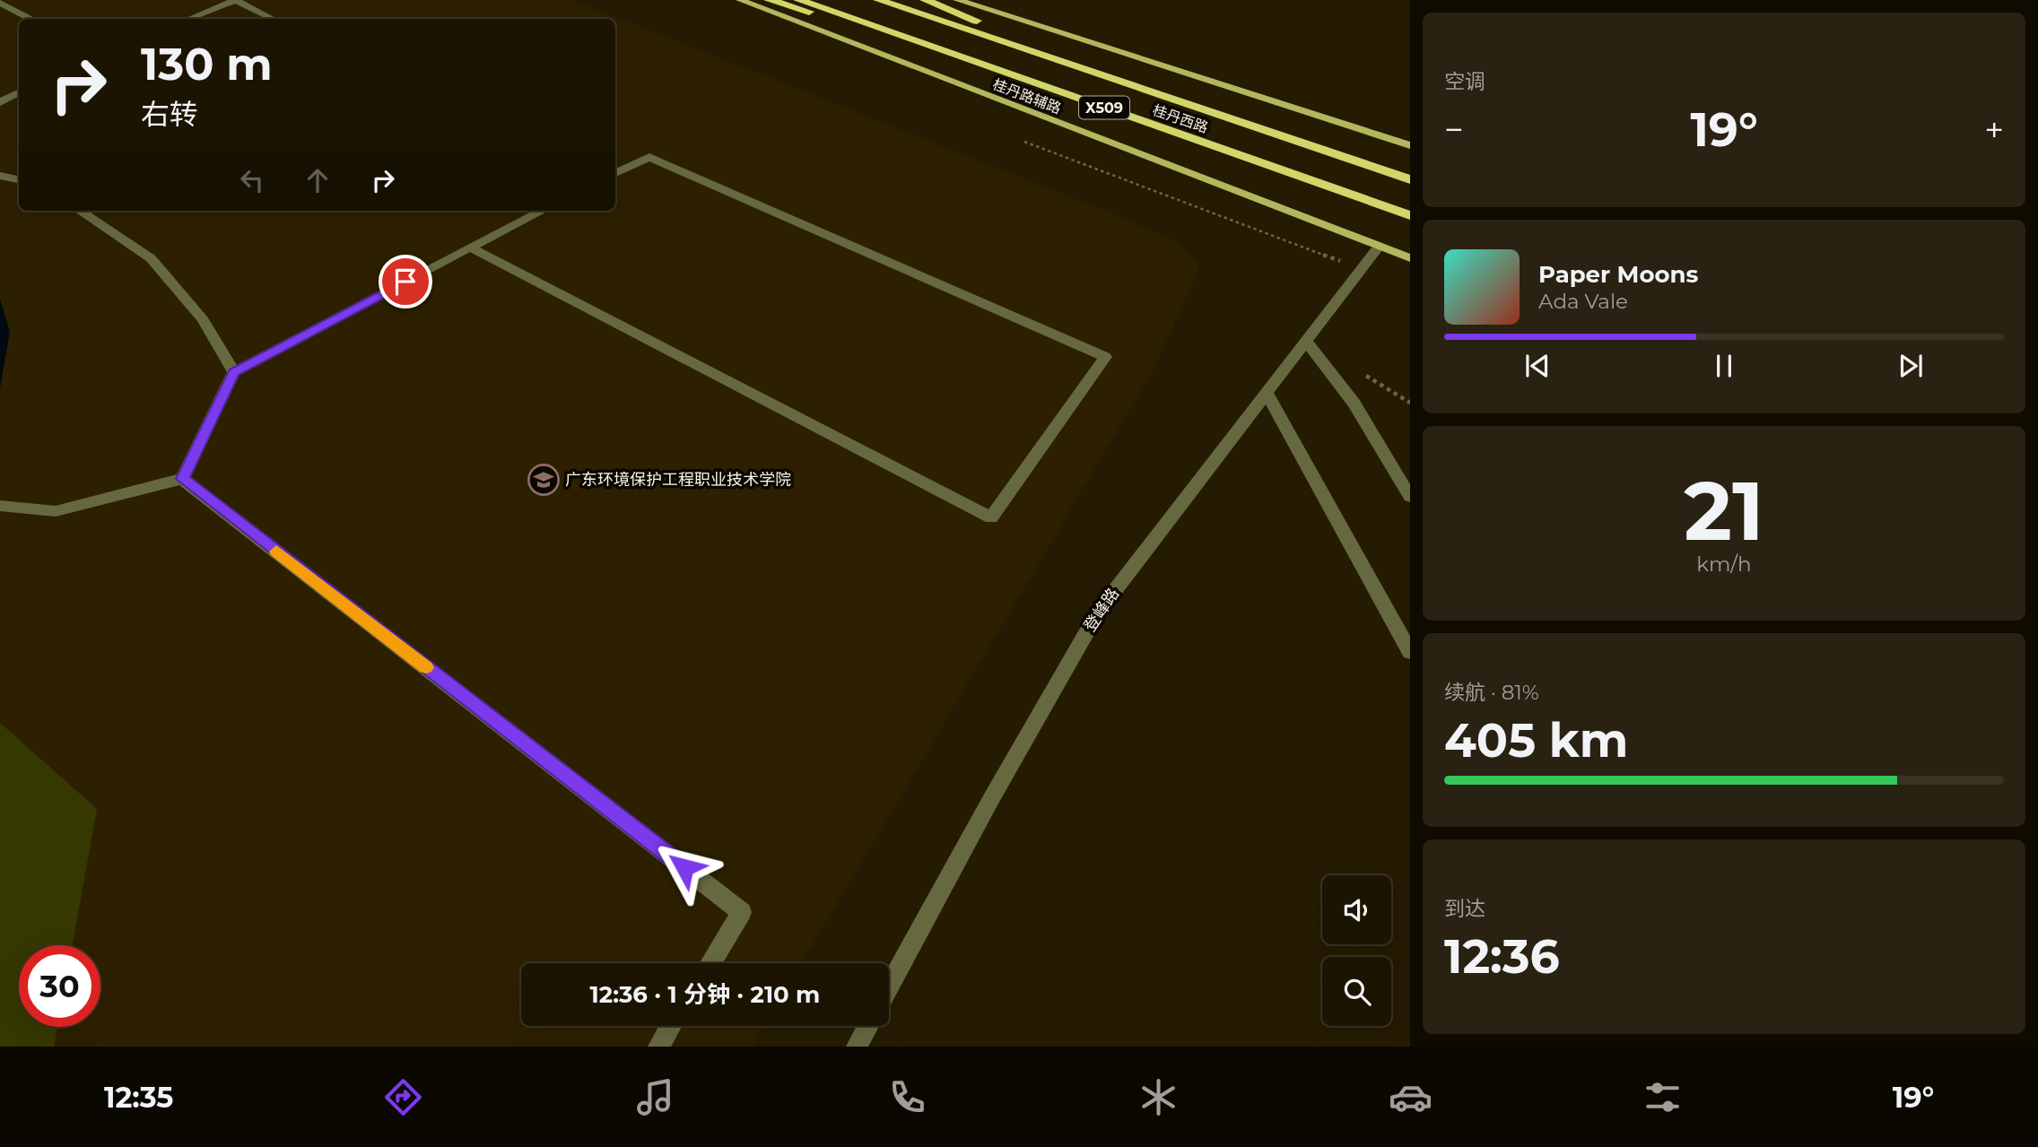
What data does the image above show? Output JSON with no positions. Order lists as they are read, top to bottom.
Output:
{
  "streets": {
    "highway": ["X509", "桂丹西路"],
    "main road": ["桂丹路辅路"],
    "street": ["登峰路"]
  },
  "crossings": [
    ["桂丹路辅路", "登峰路"]
  ],
  "places": {
    "school or university": ["广东环境保护工程职业技术学院"]
  },
  "page": {
    "tile": [
      "空调",
      ["21", "km/h"],
      ["续航 · 81%", "405 km"],
      ["到达", "12:36"]
    ],
    "turn": ["130 m", "右转"],
    "heat": ["−", "19°", "+"],
    "song": ["Paper Moons", "Ada Vale"],
    "limit": "30",
    "trip": "12:36 · 1 分钟 · 210 m",
    "tabs": ["12:35", "19°"]
  }
}
